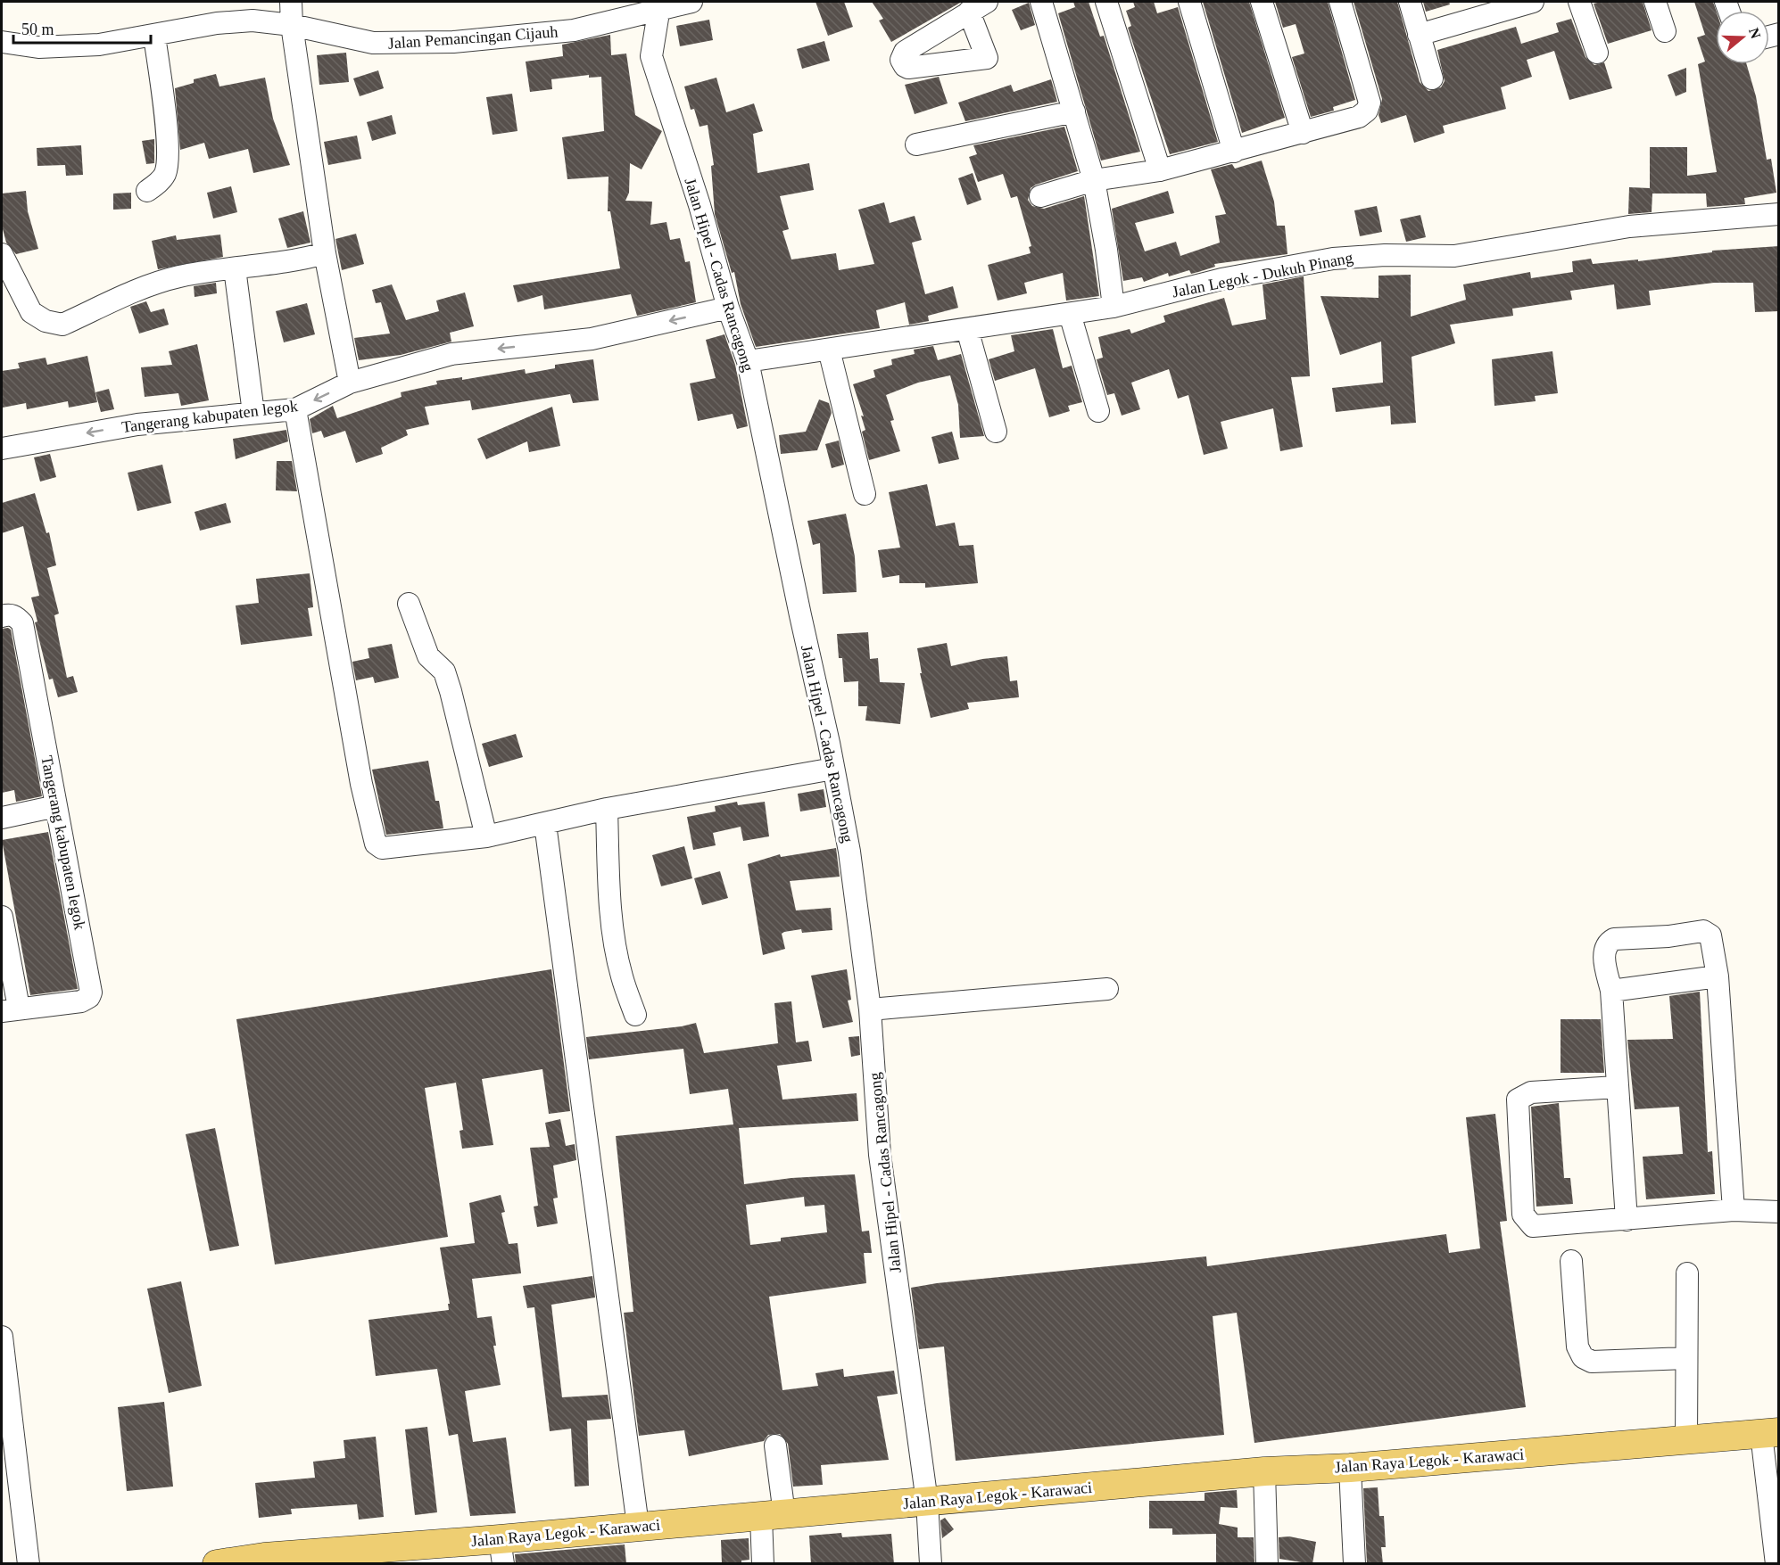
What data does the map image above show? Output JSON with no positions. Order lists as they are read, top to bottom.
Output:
{
  "streets": {
    "main road": ["Jalan Raya Legok - Karawaci"],
    "street": [
      "Jalan Pemancingan Cijauh",
      "Jalan Hipel - Cadas Rancagong",
      "Jalan Legok - Dukuh Pinang",
      "Tangerang kabupaten legok"
    ]
  },
  "crossings": [
    ["Jalan Pemancingan Cijauh", "Jalan Hipel - Cadas Rancagong"],
    ["Jalan Hipel - Cadas Rancagong", "Jalan Legok - Dukuh Pinang"],
    ["Jalan Hipel - Cadas Rancagong", "Tangerang kabupaten legok"],
    ["Jalan Hipel - Cadas Rancagong", "Jalan Raya Legok - Karawaci"]
  ],
  "one_way": ["Tangerang kabupaten legok"],
  "scale_bar": "50 m",
  "north": "right"
}
